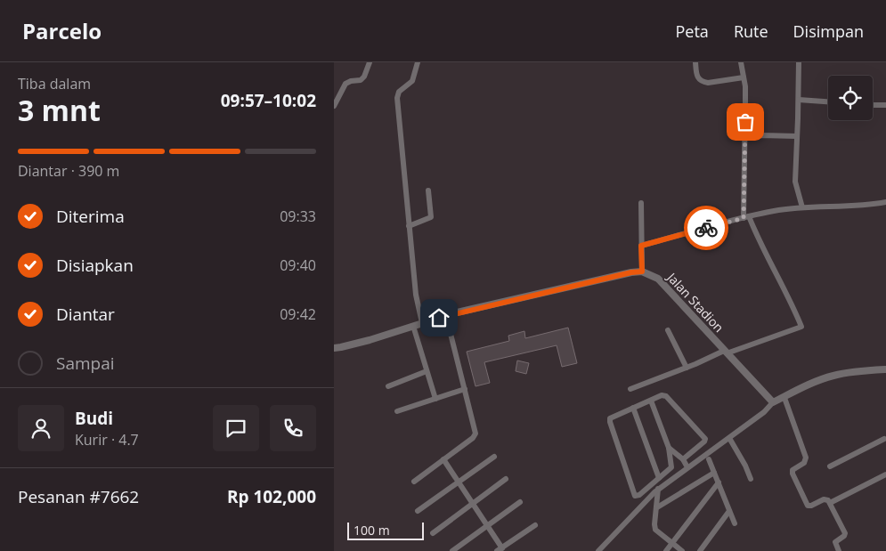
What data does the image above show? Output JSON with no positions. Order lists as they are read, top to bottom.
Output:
{
  "streets": {
    "street": ["Jalan Stadion"]
  },
  "scale_bar": "100 m",
  "page": {
    "header": "Parcelo",
    "nav": ["Peta", "Rute", "Disimpan"],
    "heading": ["3 mnt", "Tiba dalam", "09:57–10:02"],
    "panel": [
      "Budi",
      "Kurir · 4.7",
      "Pesanan #7662",
      "Rp 102,000"
    ],
    "bar": "Diantar · 390 m",
    "list": [
      ["Diterima", "09:33"],
      ["Disiapkan", "09:40"],
      ["Diantar", "09:42"],
      "Sampai"
    ],
    "scale": "100 m"
  }
}
